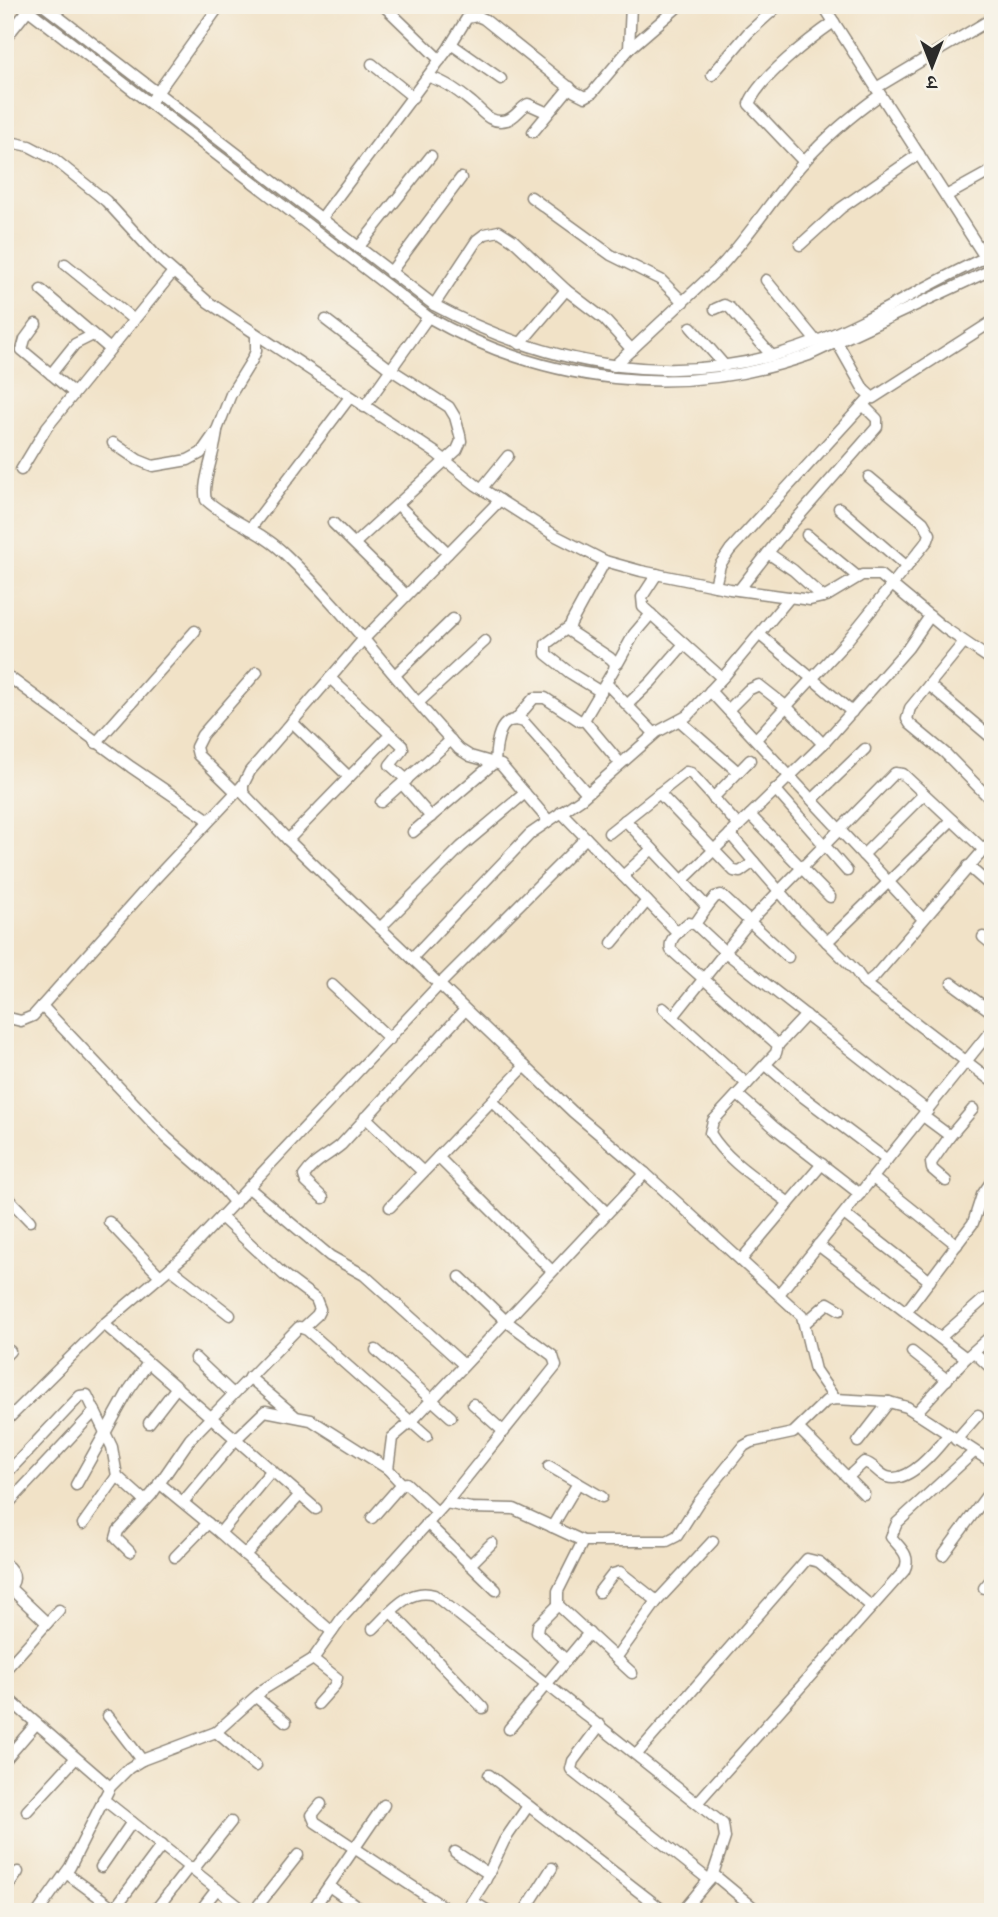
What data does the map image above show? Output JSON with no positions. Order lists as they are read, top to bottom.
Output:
{
  "north": "bottom"
}
